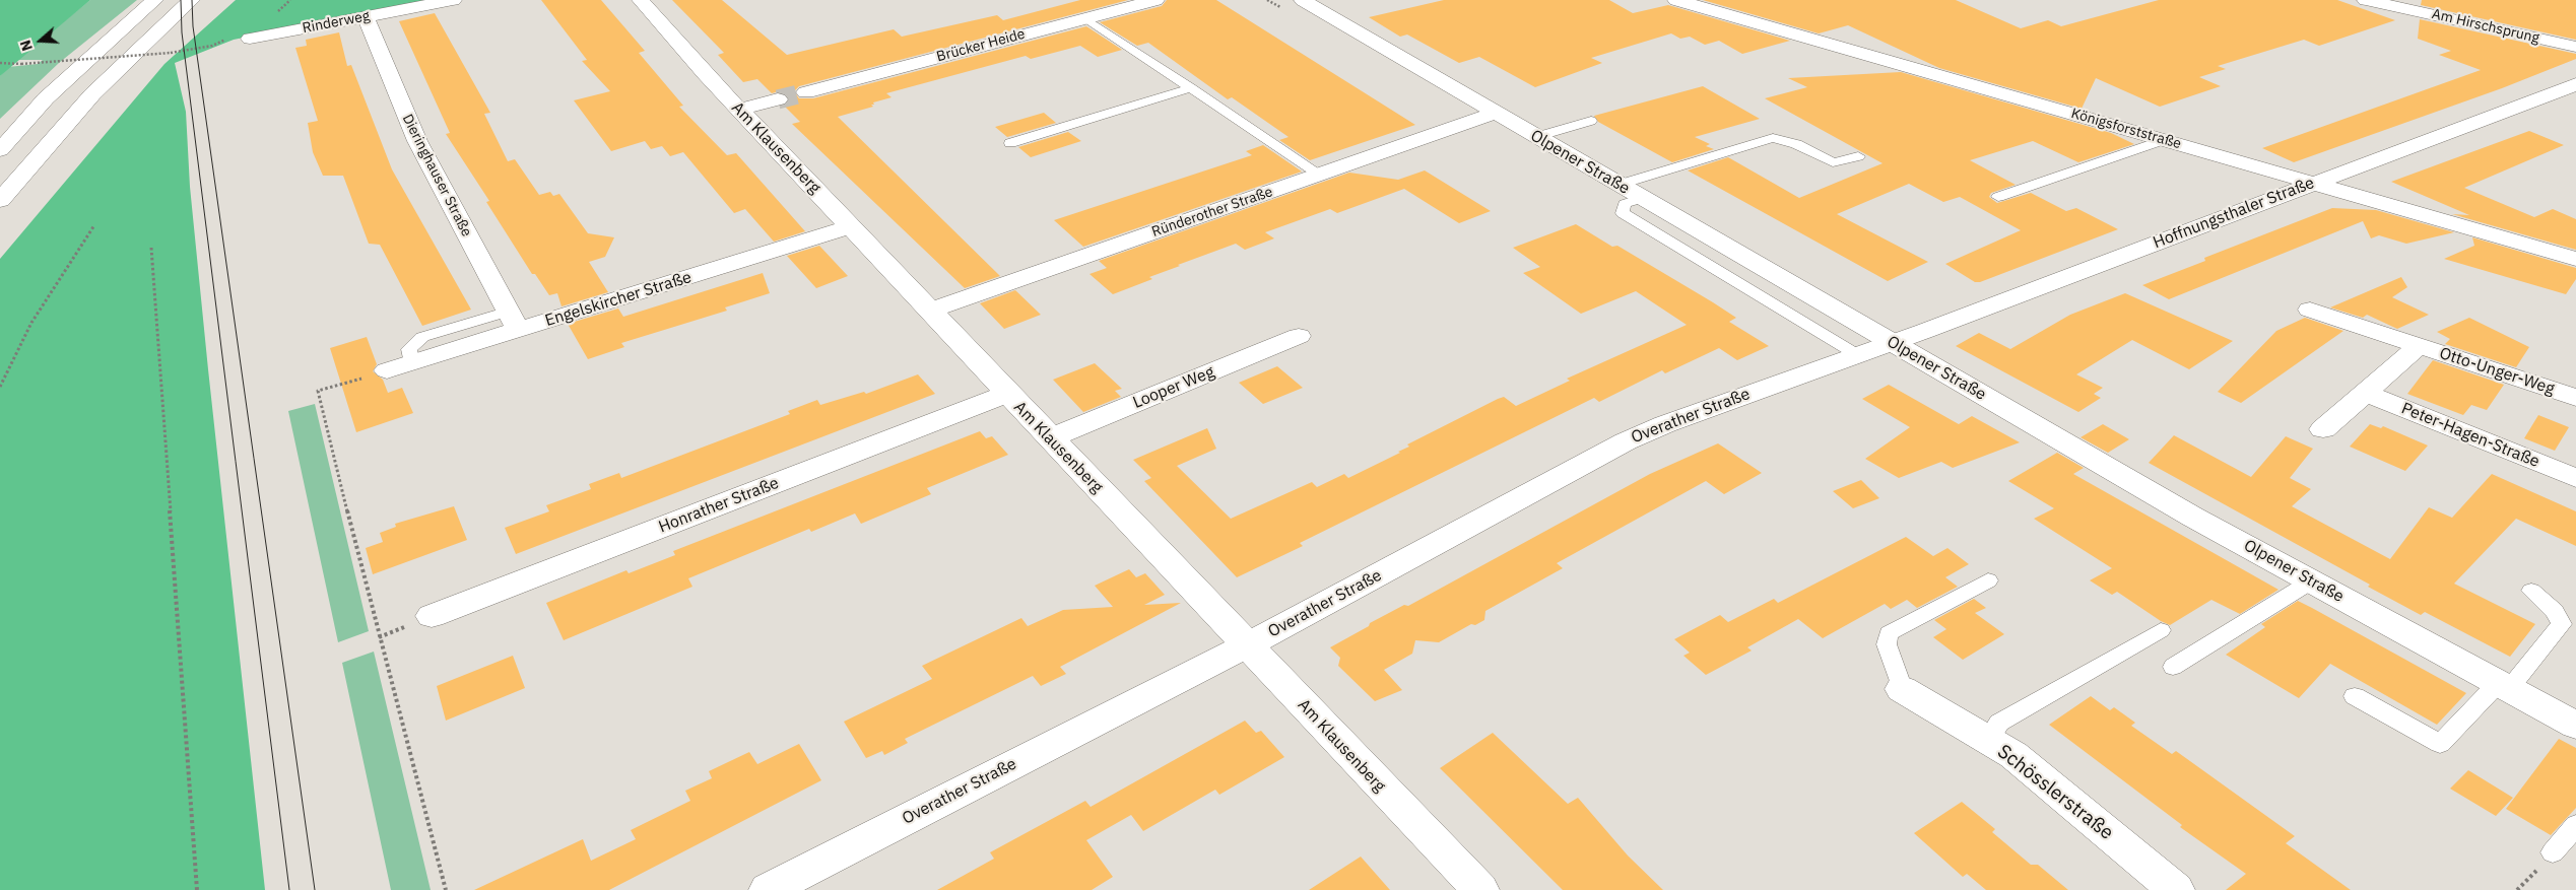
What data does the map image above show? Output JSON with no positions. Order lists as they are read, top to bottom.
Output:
{
  "streets": {
    "main road": [
      "Rinderweg",
      "Am Hirschsprung",
      "Brücker Heide",
      "Königsforststraße",
      "Am Klausenberg",
      "Olpener Straße",
      "Dieringhauser Straße",
      "Ründerother Straße",
      "Hoffnungsthaler Straße",
      "Engelskircher Straße",
      "Otto-Unger-Weg",
      "Looper Weg",
      "Overather Straße",
      "Peter-Hagen-Straße",
      "Honrather Straße",
      "Schösslerstraße"
    ]
  },
  "crossings": [
    ["Rinderweg", "Dieringhauser Straße"],
    ["Königsforststraße", "Hoffnungsthaler Straße"],
    ["Am Klausenberg", "Ründerother Straße"],
    ["Am Klausenberg", "Engelskircher Straße"],
    ["Am Klausenberg", "Looper Weg"],
    ["Am Klausenberg", "Overather Straße"],
    ["Am Klausenberg", "Honrather Straße"],
    ["Olpener Straße", "Ründerother Straße"],
    ["Olpener Straße", "Hoffnungsthaler Straße"],
    ["Olpener Straße", "Overather Straße"],
    ["Dieringhauser Straße", "Engelskircher Straße"],
    ["Hoffnungsthaler Straße", "Overather Straße"],
    ["Otto-Unger-Weg", "Peter-Hagen-Straße"]
  ],
  "north": "left"
}
